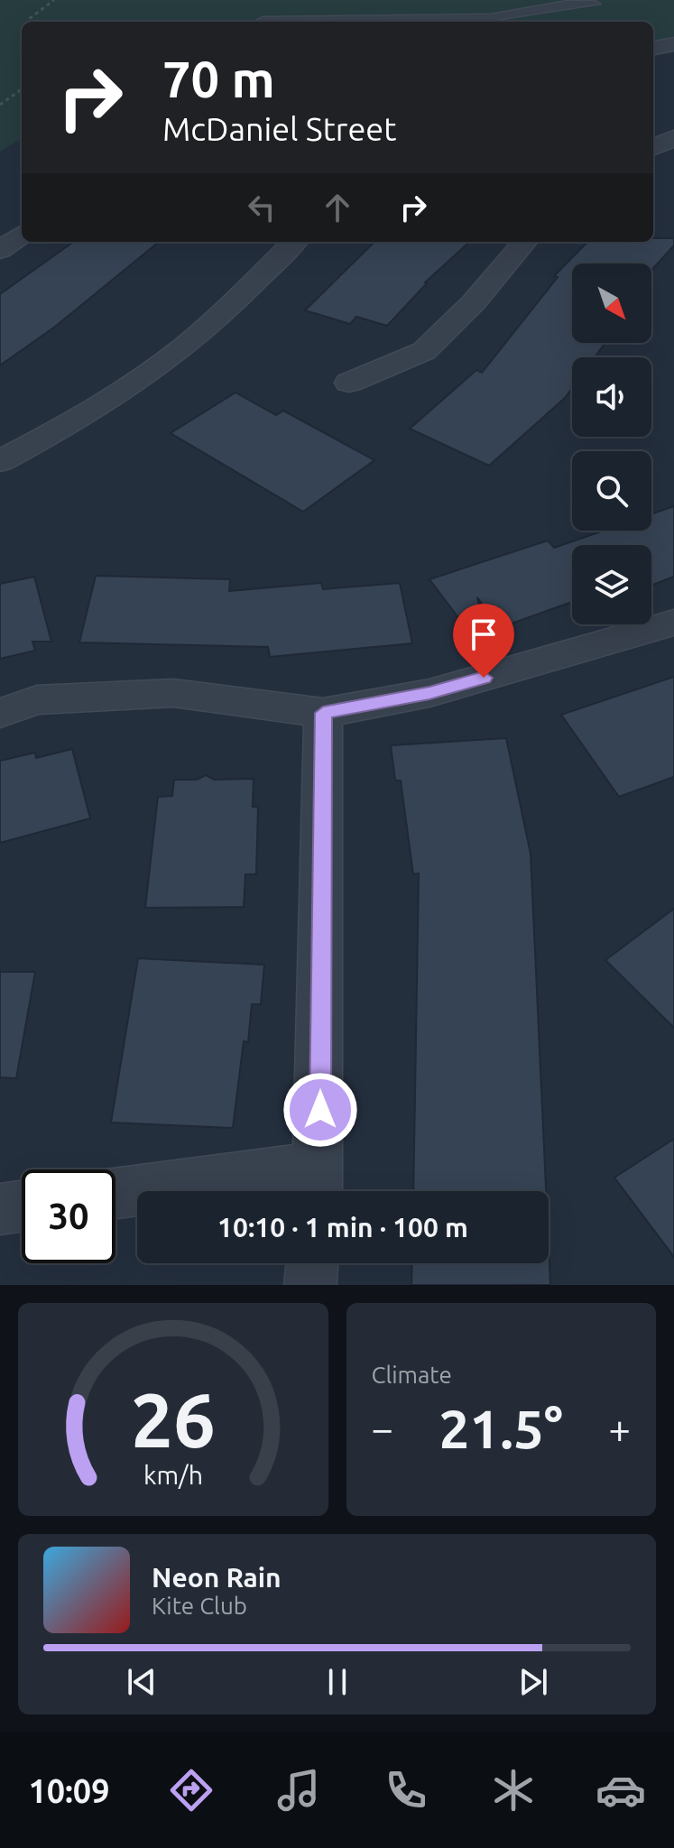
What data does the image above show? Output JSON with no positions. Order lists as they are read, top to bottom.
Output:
{
  "north": "bottom right",
  "page": {
    "turn": ["70 m", "McDaniel Street"],
    "limit": "30",
    "trip": "10:10 · 1 min · 100 m",
    "tile": "Climate",
    "heat": ["−", "21.5°", "+"],
    "song": ["Neon Rain", "Kite Club"],
    "tabs": "10:09",
    "gauge": ["26", "km/h"]
  }
}
